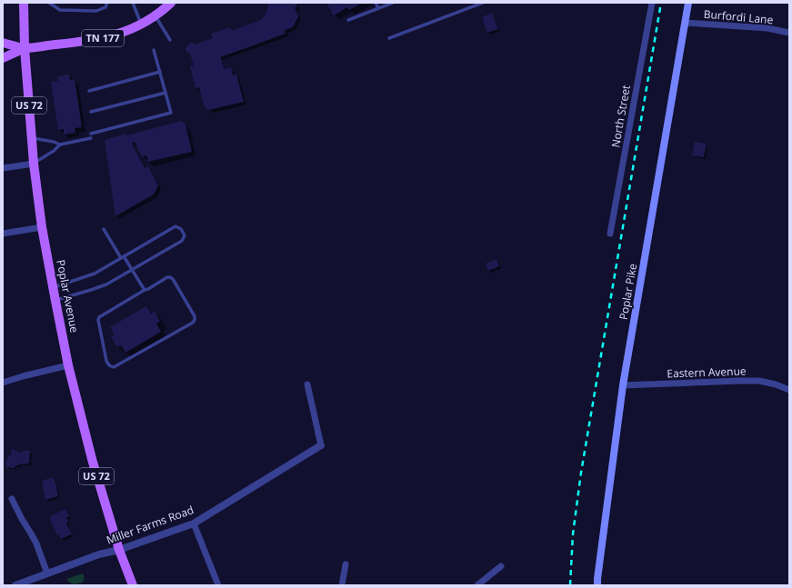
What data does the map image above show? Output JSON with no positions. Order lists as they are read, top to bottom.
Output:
{
  "streets": {
    "main road": [
      "TN 177",
      "US 72",
      "Poplar Pike",
      "Poplar Avenue"
    ],
    "street": [
      "Burfordi Lane",
      "North Street",
      "Eastern Avenue",
      "Miller Farms Road"
    ]
  },
  "crossings": [
    ["Burfordi Lane", "Poplar Pike"],
    ["TN 177", "Poplar Avenue"],
    ["Poplar Pike", "Eastern Avenue"],
    ["Poplar Avenue", "Miller Farms Road"]
  ]
}
